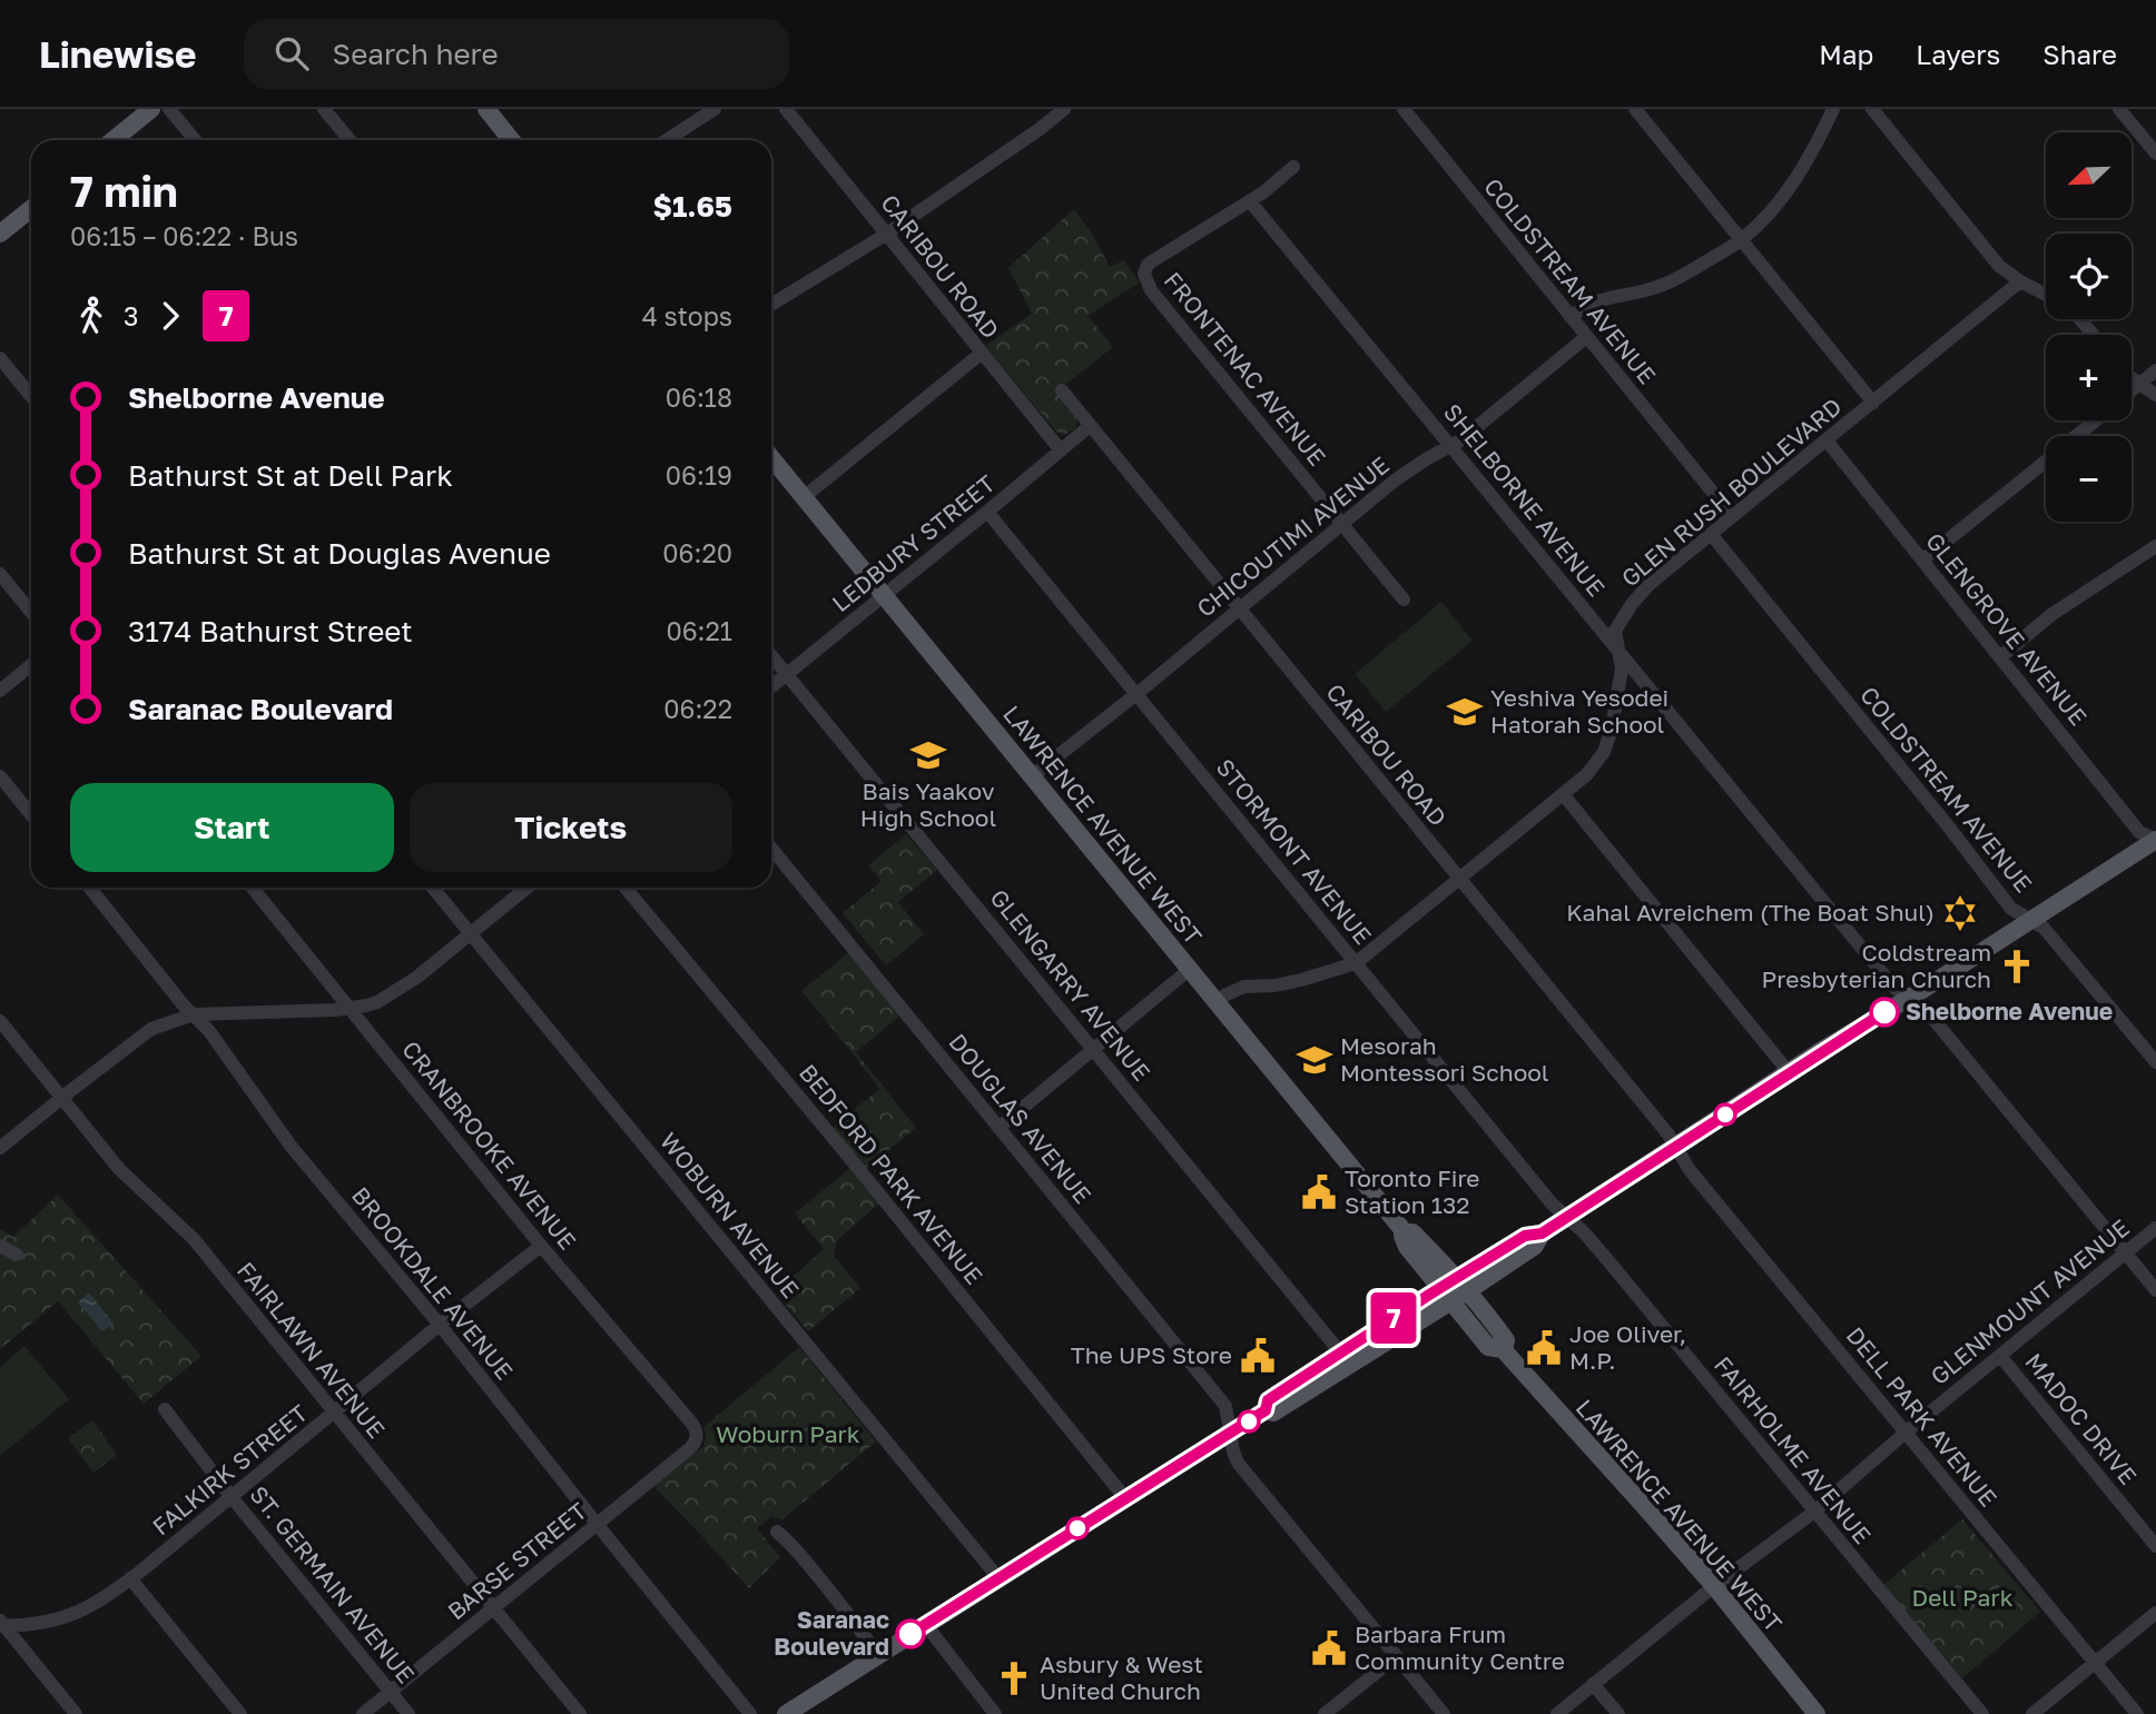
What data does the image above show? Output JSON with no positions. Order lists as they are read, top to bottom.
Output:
{
  "streets": {
    "main road": ["LAWRENCE AVENUE WEST"],
    "street": [
      "CARIBOU ROAD",
      "COLDSTREAM AVENUE",
      "FRONTENAC AVENUE",
      "GLEN RUSH BOULEVARD",
      "SHELBORNE AVENUE",
      "CHICOUTIMI AVENUE",
      "LEDBURY STREET",
      "GLENGROVE AVENUE",
      "STORMONT AVENUE",
      "GLENGARRY AVENUE",
      "DOUGLAS AVENUE",
      "CRANBROOKE AVENUE",
      "BEDFORD PARK AVENUE",
      "WOBURN AVENUE",
      "BROOKDALE AVENUE",
      "GLENMOUNT AVENUE",
      "FAIRLAWN AVENUE",
      "DELL PARK AVENUE",
      "MADOC DRIVE",
      "FAIRHOLME AVENUE",
      "FALKIRK STREET",
      "BARSE STREET",
      "ST. GERMAIN AVENUE"
    ]
  },
  "crossings": [
    ["CARIBOU ROAD", "GLEN RUSH BOULEVARD"],
    ["CARIBOU ROAD", "CHICOUTIMI AVENUE"],
    ["CARIBOU ROAD", "LEDBURY STREET"],
    ["CARIBOU ROAD", "DELL PARK AVENUE"],
    ["COLDSTREAM AVENUE", "GLEN RUSH BOULEVARD"],
    ["COLDSTREAM AVENUE", "CHICOUTIMI AVENUE"],
    ["FRONTENAC AVENUE", "SHELBORNE AVENUE"],
    ["FRONTENAC AVENUE", "CHICOUTIMI AVENUE"],
    ["GLEN RUSH BOULEVARD", "SHELBORNE AVENUE"],
    ["GLEN RUSH BOULEVARD", "GLENGROVE AVENUE"],
    ["GLEN RUSH BOULEVARD", "LAWRENCE AVENUE WEST"],
    ["GLEN RUSH BOULEVARD", "STORMONT AVENUE"],
    ["SHELBORNE AVENUE", "CHICOUTIMI AVENUE"],
    ["SHELBORNE AVENUE", "GLENMOUNT AVENUE"],
    ["CHICOUTIMI AVENUE", "LAWRENCE AVENUE WEST"],
    ["CHICOUTIMI AVENUE", "STORMONT AVENUE"],
    ["LEDBURY STREET", "LAWRENCE AVENUE WEST"],
    ["LEDBURY STREET", "STORMONT AVENUE"],
    ["LEDBURY STREET", "GLENGARRY AVENUE"],
    ["LAWRENCE AVENUE WEST", "GLENMOUNT AVENUE"],
    ["STORMONT AVENUE", "FAIRHOLME AVENUE"],
    ["CRANBROOKE AVENUE", "FALKIRK STREET"],
    ["CRANBROOKE AVENUE", "BARSE STREET"],
    ["BROOKDALE AVENUE", "FALKIRK STREET"],
    ["BROOKDALE AVENUE", "BARSE STREET"],
    ["GLENMOUNT AVENUE", "DELL PARK AVENUE"],
    ["GLENMOUNT AVENUE", "MADOC DRIVE"],
    ["GLENMOUNT AVENUE", "FAIRHOLME AVENUE"],
    ["FAIRLAWN AVENUE", "FALKIRK STREET"],
    ["FAIRLAWN AVENUE", "BARSE STREET"],
    ["FALKIRK STREET", "ST. GERMAIN AVENUE"],
    ["BARSE STREET", "ST. GERMAIN AVENUE"]
  ],
  "parks": ["Woburn Park", "Dell Park"],
  "places": {
    "school or university": ["Yeshiva Yesodei Hatorah School", "Bais Yaakov High School", "Mesorah Montessori School"],
    "synagogue": ["Kahal Avreichem (The Boat Shul)"],
    "church": ["Coldstream Presbyterian Church", "Asbury & West United Church"],
    "other": ["Shelborne Avenue", "Saranac Boulevard"],
    "public building": [
      "Toronto Fire Station 132",
      "Joe Oliver, M.P.",
      "The UPS Store",
      "Barbara Frum Community Centre"
    ]
  },
  "lines": ["bus line 7"],
  "north": "bottom left",
  "page": {
    "header": "Linewise",
    "search": "Search here",
    "nav": ["Map", "Layers", "Share"],
    "on_map": "7",
    "map_buttons": ["+", "−"],
    "heading": ["7 min", "06:15 – 06:22 · Bus", "$1.65"],
    "legs": ["3", "7", "4 stops"],
    "list": [
      {
        "name": "Shelborne Avenue",
        "value": "06:18"
      },
      {
        "name": "Bathurst St at Dell Park",
        "value": "06:19"
      },
      {
        "name": "Bathurst St at Douglas Avenue",
        "value": "06:20"
      },
      {
        "name": "3174 Bathurst Street",
        "value": "06:21"
      },
      {
        "name": "Saranac Boulevard",
        "value": "06:22"
      }
    ],
    "buttons": ["Start", "Tickets"]
  }
}
